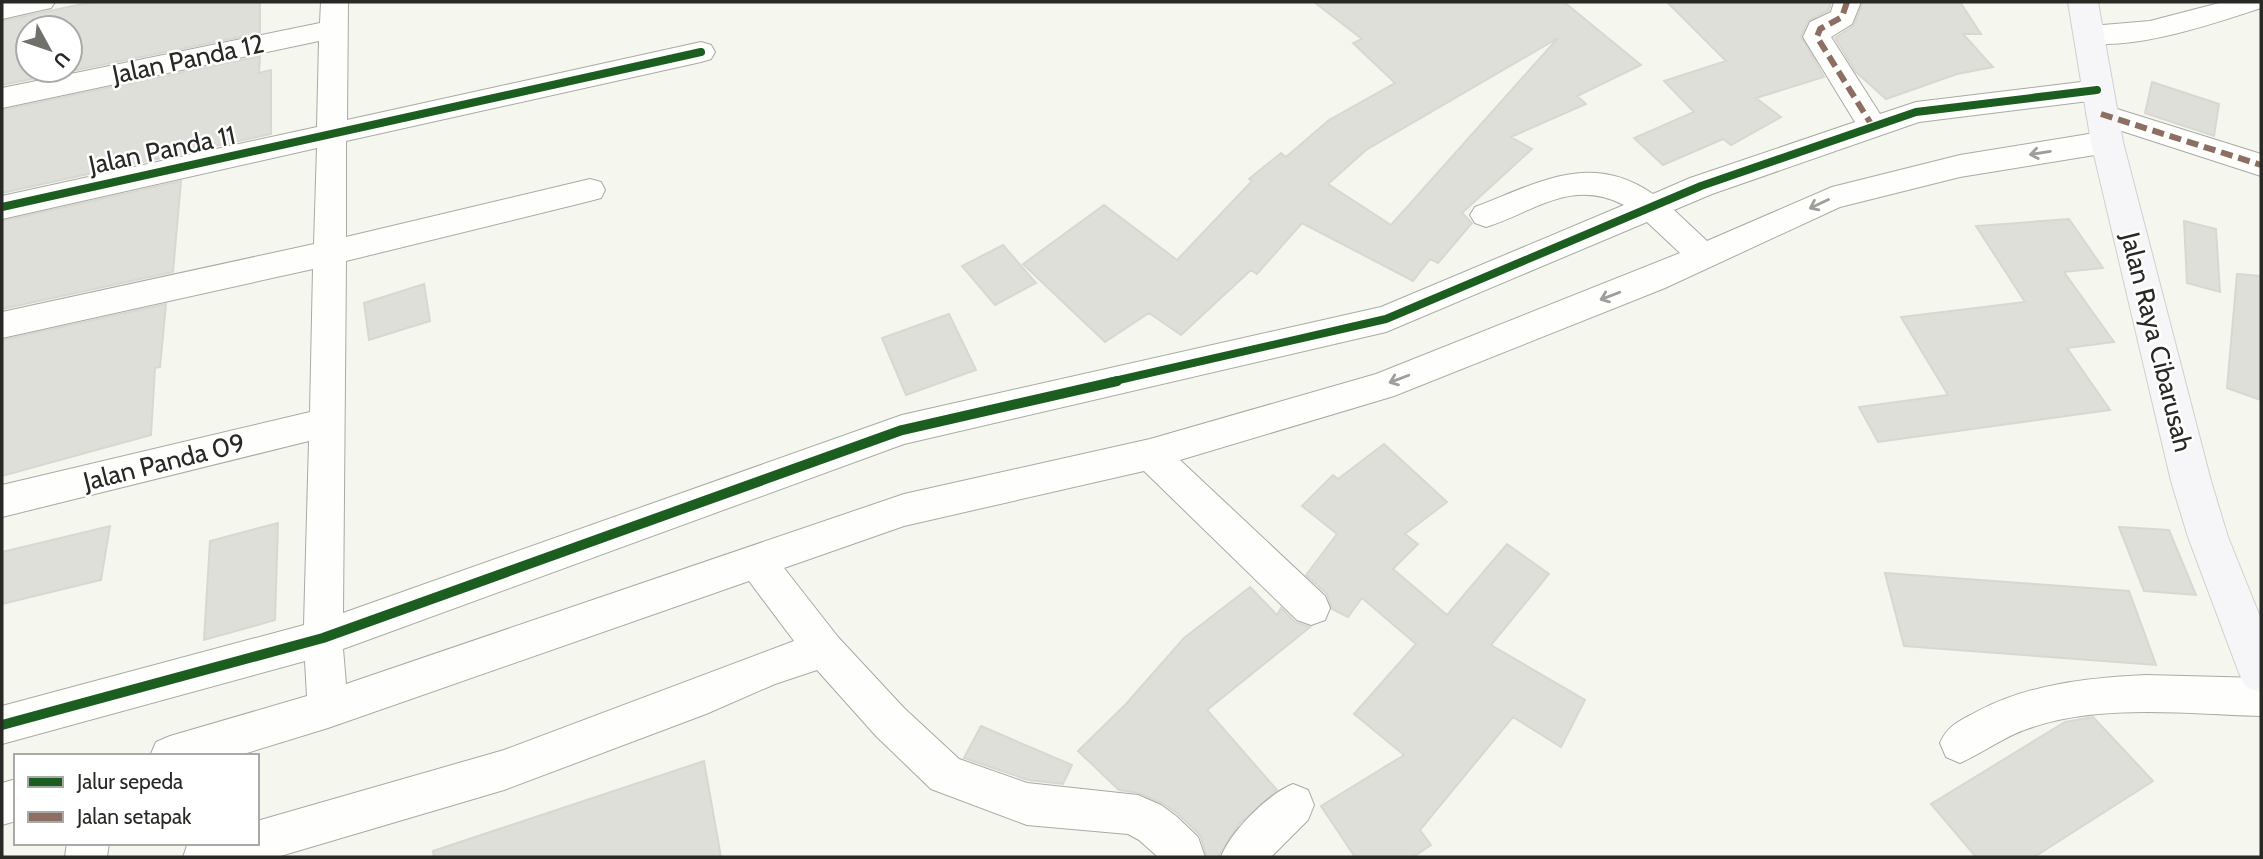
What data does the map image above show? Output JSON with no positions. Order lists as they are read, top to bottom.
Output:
{
  "streets": {
    "main road": ["Jalan Raya Cibarusah"],
    "street": ["Jalan Panda 12", "Jalan Panda 11", "Jalan Panda 09"]
  },
  "legend": ["Jalur sepeda", "Jalan setapak"],
  "north": "bottom right"
}
